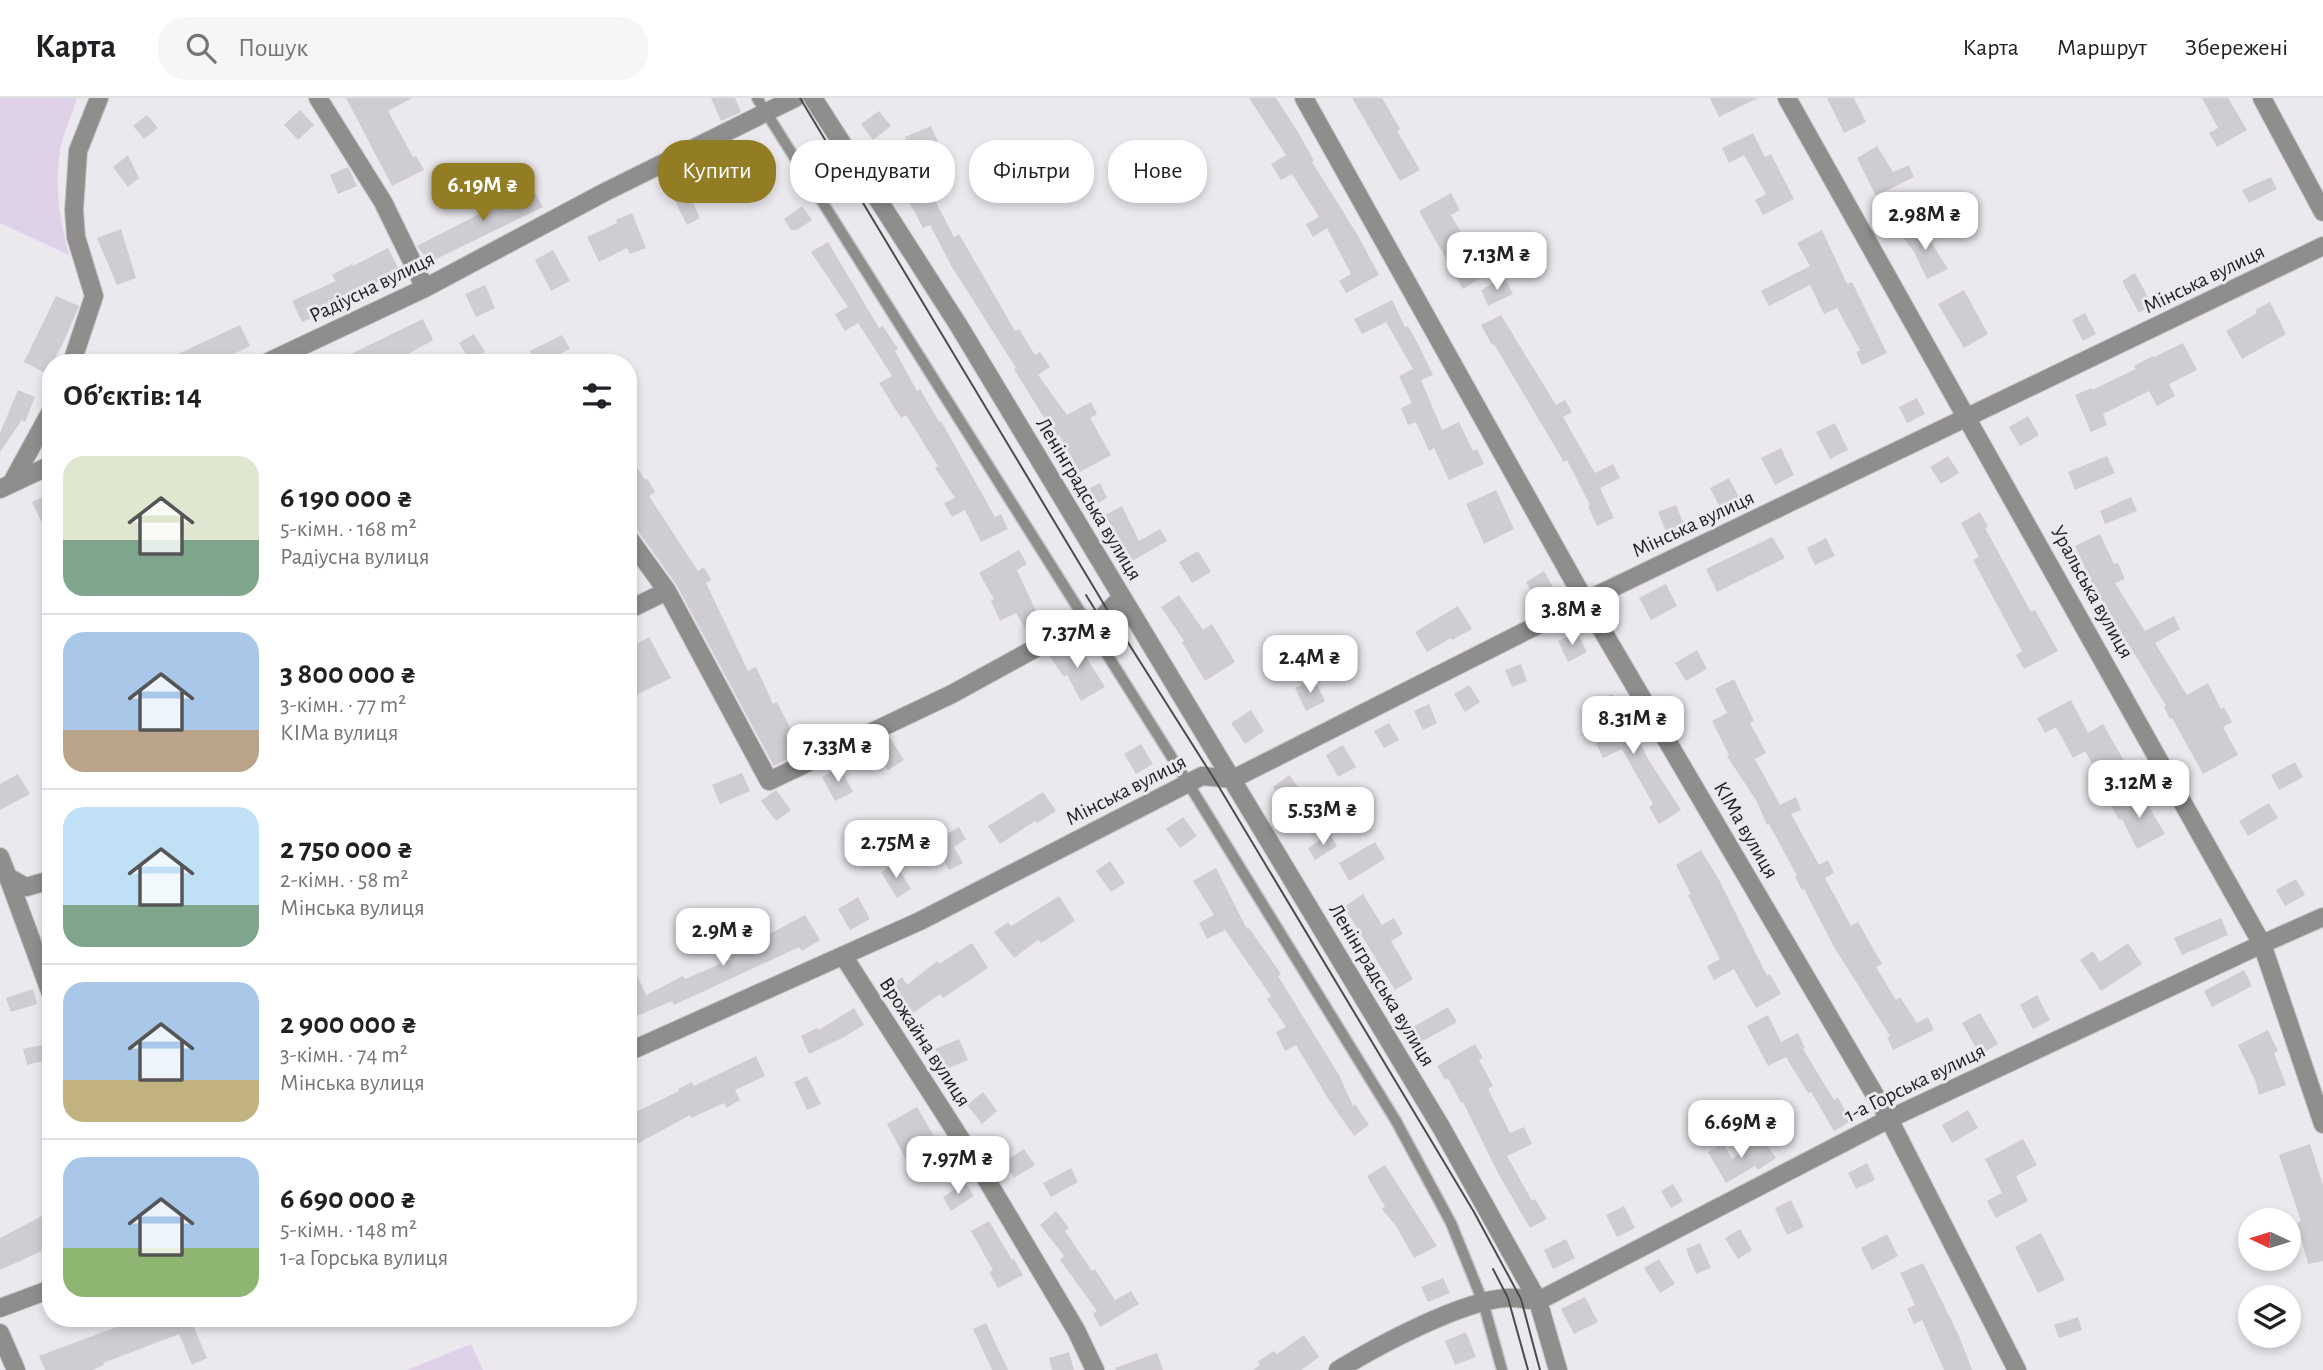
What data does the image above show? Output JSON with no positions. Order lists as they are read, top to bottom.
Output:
{
  "streets": {
    "street": [
      "Мінська вулиця",
      "Радіусна вулиця",
      "Ленінградська вулиця",
      "Уральська вулиця",
      "КІМа вулиця",
      "Врожайна вулиця",
      "1-а Горська вулиця"
    ]
  },
  "crossings": [
    ["Мінська вулиця", "Ленінградська вулиця"],
    ["Мінська вулиця", "Уральська вулиця"],
    ["Мінська вулиця", "КІМа вулиця"],
    ["Мінська вулиця", "Врожайна вулиця"],
    ["Ленінградська вулиця", "1-а Горська вулиця"],
    ["Уральська вулиця", "1-а Горська вулиця"],
    ["КІМа вулиця", "1-а Горська вулиця"]
  ],
  "north": "left",
  "page": {
    "header": "Карта",
    "search": "Пошук",
    "nav": ["Карта", "Маршрут", "Збережені"],
    "chip": [
      "Купити",
      "Орендувати",
      "Фільтри",
      "Нове"
    ],
    "price": [
      "6.19M ₴",
      "2.98M ₴",
      "7.13M ₴",
      "3.8M ₴",
      "7.37M ₴",
      "2.4M ₴",
      "8.31M ₴",
      "7.33M ₴",
      "3.12M ₴",
      "5.53M ₴",
      "2.75M ₴",
      "2.9M ₴",
      "6.69M ₴",
      "7.97M ₴"
    ],
    "heading": "Об’єктів: 14",
    "list": [
      {
        "name": "6 190 000 ₴",
        "note": "5-кімн. · 168 m² · Радіусна вулиця"
      },
      {
        "name": "3 800 000 ₴",
        "note": "3-кімн. · 77 m² · КІМа вулиця"
      },
      {
        "name": "2 750 000 ₴",
        "note": "2-кімн. · 58 m² · Мінська вулиця"
      },
      {
        "name": "2 900 000 ₴",
        "note": "3-кімн. · 74 m² · Мінська вулиця"
      },
      {
        "name": "6 690 000 ₴",
        "note": "5-кімн. · 148 m² · 1-а Горська вулиця"
      }
    ]
  }
}
